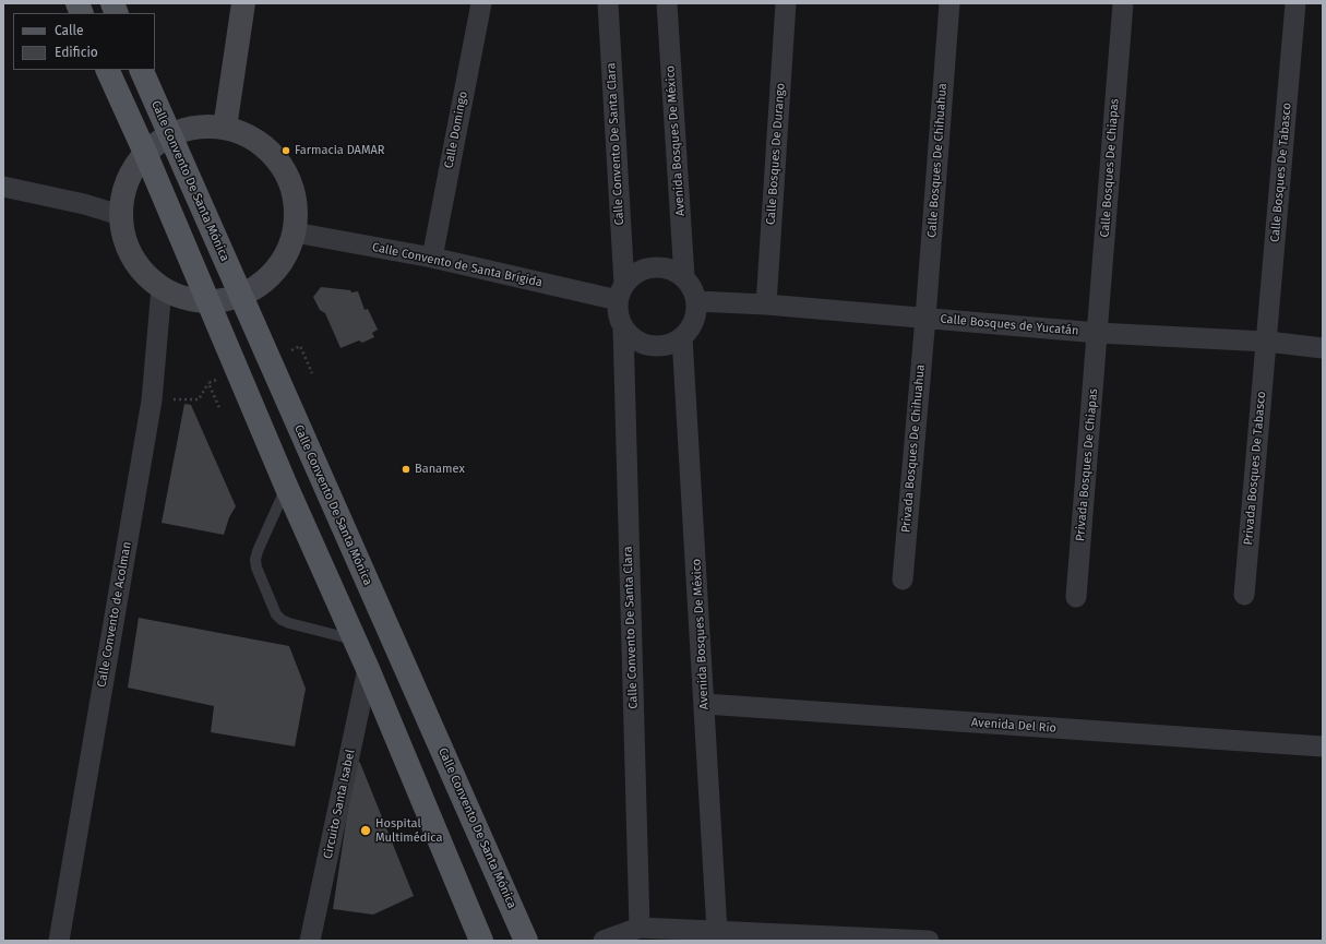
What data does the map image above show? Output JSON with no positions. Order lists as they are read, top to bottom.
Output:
{
  "streets": {
    "main road": ["Calle Convento De Santa Mónica"],
    "street": [
      "Calle Domingo",
      "Avenida Bosques De México",
      "Calle Convento De Santa Clara",
      "Calle Bosques De Durango",
      "Calle Bosques De Chihuahua",
      "Calle Bosques De Chiapas",
      "Calle Bosques De Tabasco",
      "Calle Convento de Santa Brígida",
      "Calle Bosques de Yucatán",
      "Privada Bosques De Chihuahua",
      "Privada Bosques De Chiapas",
      "Privada Bosques De Tabasco",
      "Calle Convento de Acolman",
      "Avenida Del Río",
      "Circuito Santa Isabel"
    ]
  },
  "crossings": [
    ["Calle Domingo", "Calle Convento de Santa Brígida"],
    ["Avenida Bosques De México", "Calle Convento De Santa Clara"],
    ["Avenida Bosques De México", "Calle Convento de Santa Brígida"],
    ["Avenida Bosques De México", "Calle Bosques de Yucatán"],
    ["Avenida Bosques De México", "Avenida Del Río"],
    ["Calle Convento De Santa Clara", "Calle Convento de Santa Brígida"],
    ["Calle Convento De Santa Clara", "Calle Bosques de Yucatán"],
    ["Calle Bosques De Durango", "Calle Bosques de Yucatán"],
    ["Calle Bosques De Chihuahua", "Calle Bosques de Yucatán"],
    ["Calle Bosques De Chihuahua", "Privada Bosques De Chihuahua"],
    ["Calle Bosques De Chiapas", "Calle Bosques de Yucatán"],
    ["Calle Bosques De Chiapas", "Privada Bosques De Chiapas"],
    ["Calle Bosques De Tabasco", "Calle Bosques de Yucatán"],
    ["Calle Bosques De Tabasco", "Privada Bosques De Tabasco"],
    ["Calle Convento de Santa Brígida", "Calle Bosques de Yucatán"],
    ["Calle Bosques de Yucatán", "Privada Bosques De Chihuahua"],
    ["Calle Bosques de Yucatán", "Privada Bosques De Chiapas"],
    ["Calle Bosques de Yucatán", "Privada Bosques De Tabasco"]
  ],
  "places": ["Farmacia DAMAR", "Banamex", "Hospital Multimédica"],
  "legend": ["Calle", "Edificio"]
}
